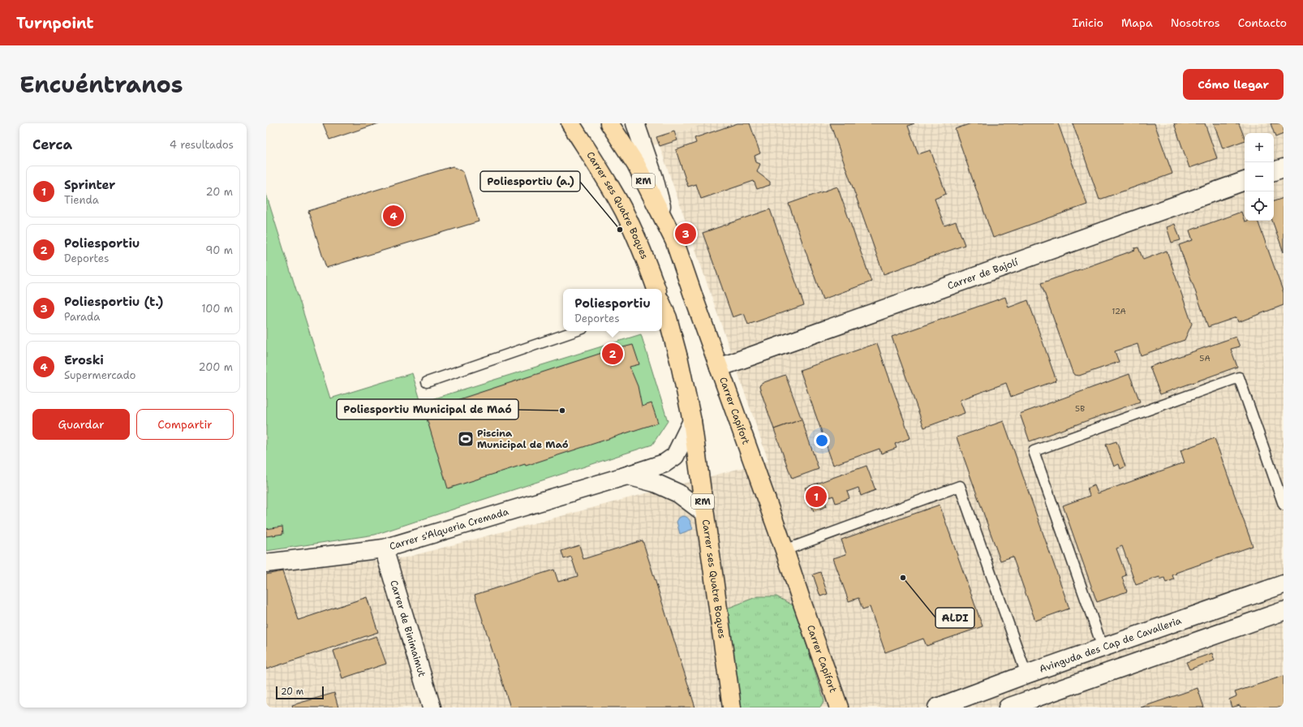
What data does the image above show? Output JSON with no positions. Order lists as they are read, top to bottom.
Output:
{
  "streets": {
    "main road": ["RM", "Carrer ses Quatre Boques", "Carrer Capifort"],
    "street": [
      "Carrer de Bajolí",
      "Carrer s'Alqueria Cremada",
      "Carrer de Binimaimut",
      "Avinguda des Cap de Cavalleria"
    ]
  },
  "crossings": [
    ["Carrer ses Quatre Boques", "Carrer s'Alqueria Cremada"],
    ["Carrer de Bajolí", "Carrer Capifort"],
    ["Carrer s'Alqueria Cremada", "Carrer de Binimaimut"]
  ],
  "places": {
    "other": ["Poliesportiu (a.)", "Poliesportiu Municipal de Maó", "ALDI"],
    "sports": ["Piscina Municipal de Maó"]
  },
  "house_numbers": ["12A", "5A", "5B"],
  "scale_bar": "20 m",
  "page": {
    "header": "Turnpoint",
    "nav": [
      "Inicio",
      "Mapa",
      "Nosotros",
      "Contacto"
    ],
    "title": "Encuéntranos",
    "buttons": [
      "Cómo llegar",
      ["Guardar", "Compartir"]
    ],
    "heading": ["Cerca", "4 resultados"],
    "map_buttons": ["+", "−"],
    "list": [
      {
        "mark": "1",
        "name": "Sprinter",
        "note": "Tienda",
        "value": "20 m"
      },
      {
        "mark": "2",
        "name": "Poliesportiu",
        "note": "Deportes",
        "value": "90 m"
      },
      {
        "mark": "3",
        "name": "Poliesportiu (t.)",
        "note": "Parada",
        "value": "100 m"
      },
      {
        "mark": "4",
        "name": "Eroski",
        "note": "Supermercado",
        "value": "200 m"
      }
    ],
    "pins": [
      "4",
      "3",
      "2",
      "1"
    ],
    "popup": ["Poliesportiu", "Deportes"],
    "scale": "20 m"
  }
}
